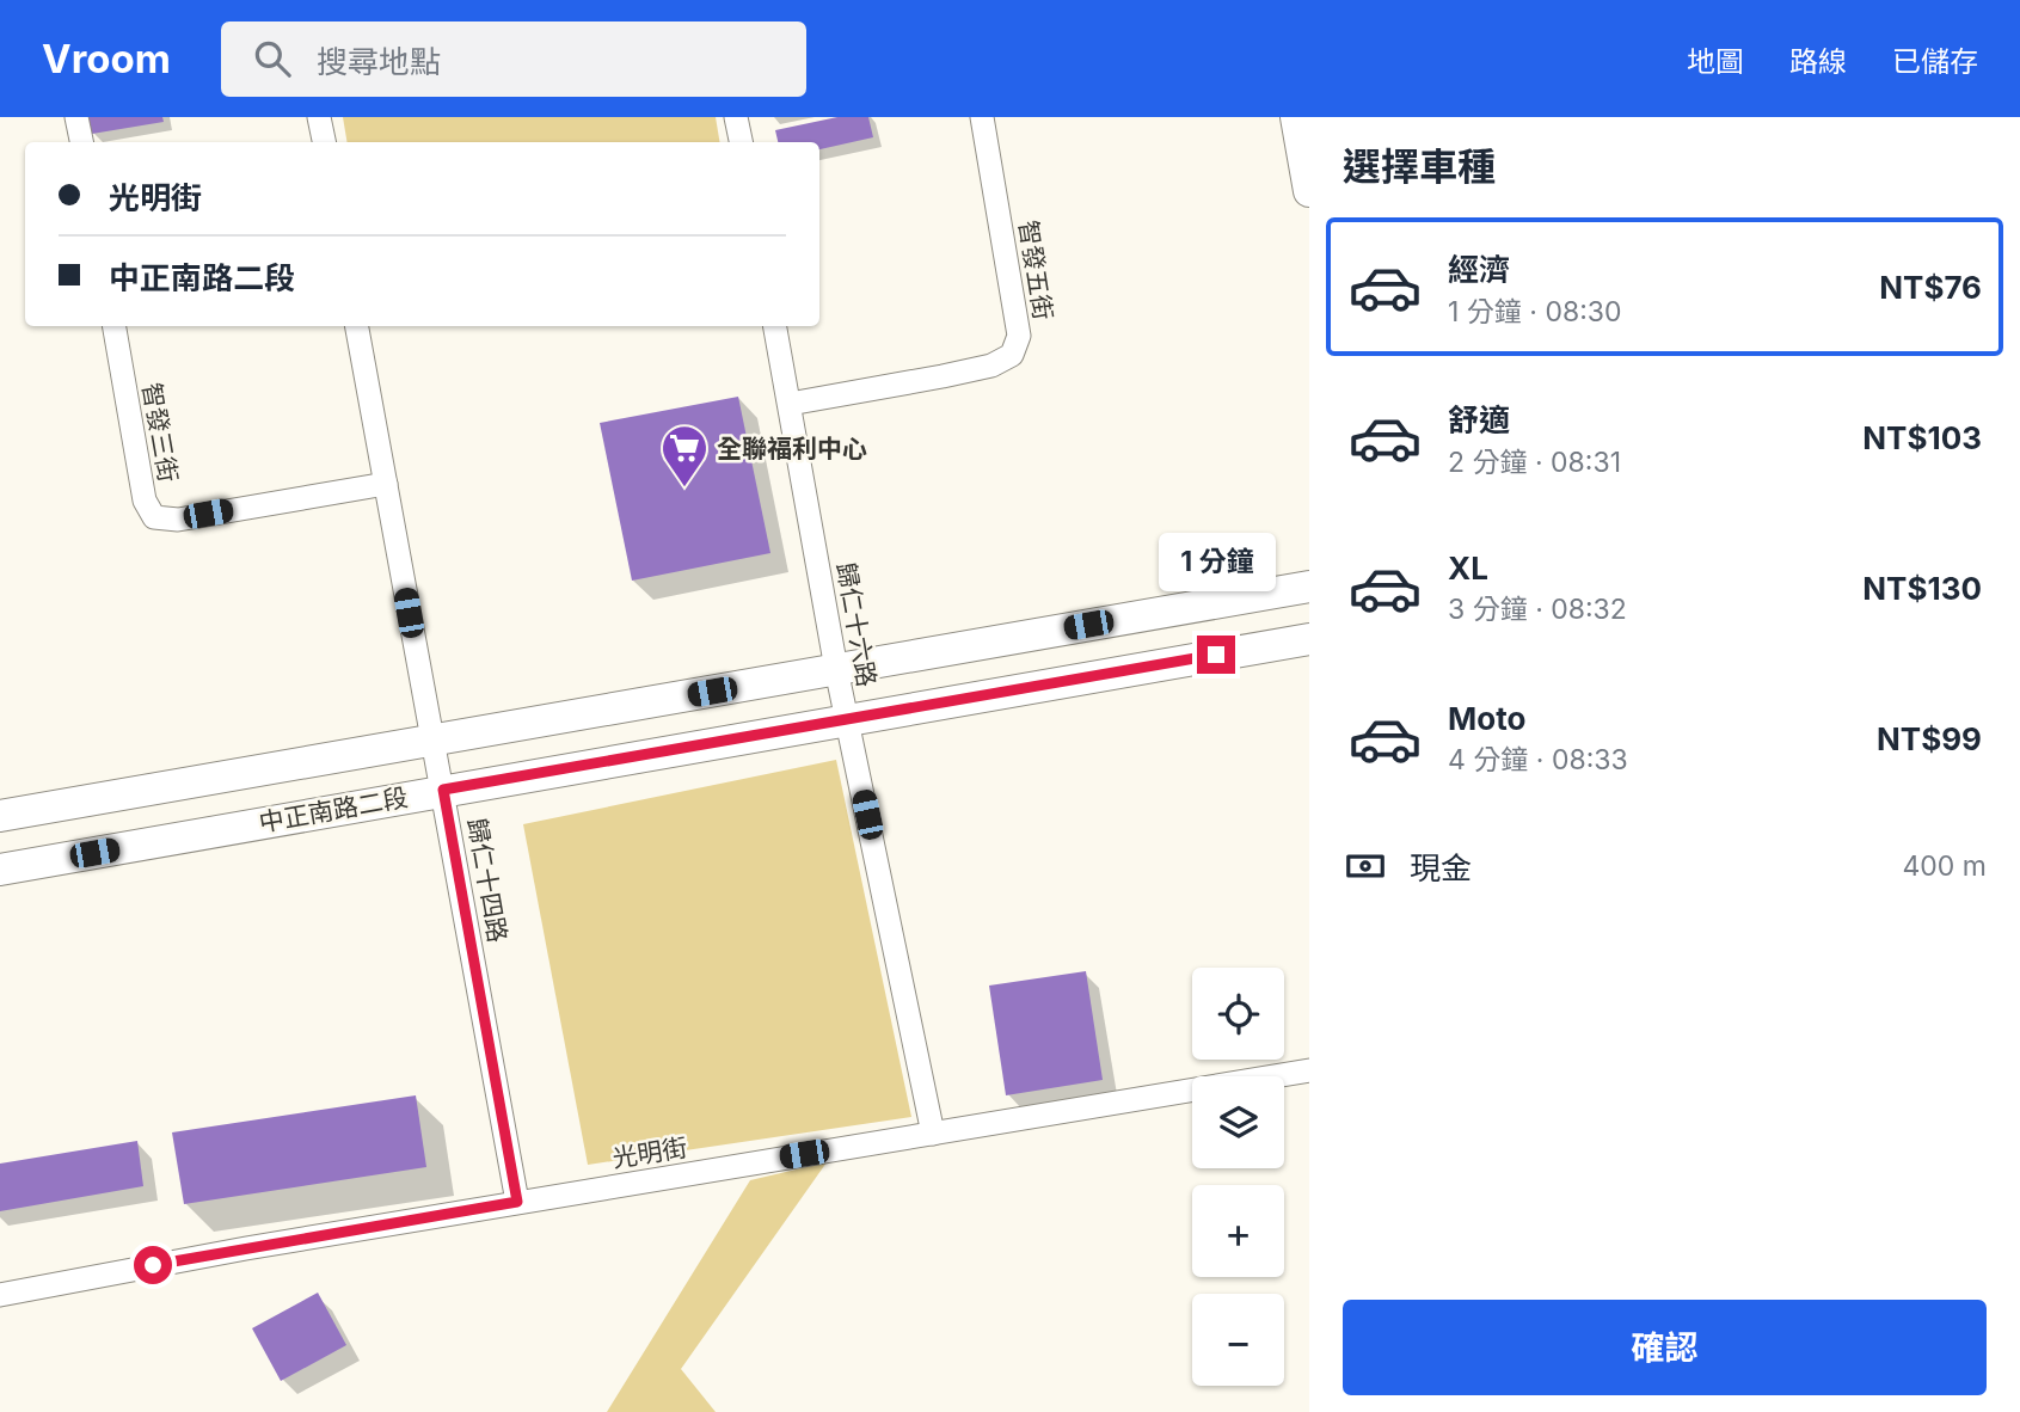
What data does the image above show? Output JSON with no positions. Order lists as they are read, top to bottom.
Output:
{
  "streets": {
    "street": [
      "智發五街",
      "智發三街",
      "歸仁十六路",
      "中正南路二段",
      "歸仁十四路",
      "光明街"
    ]
  },
  "crossings": [
    ["智發五街", "歸仁十六路"],
    ["智發三街", "歸仁十四路"],
    ["歸仁十六路", "中正南路二段"],
    ["歸仁十六路", "光明街"],
    ["中正南路二段", "歸仁十四路"],
    ["歸仁十四路", "光明街"]
  ],
  "places": {
    "supermarket": ["全聯福利中心"]
  },
  "page": {
    "header": "Vroom",
    "search": "搜尋地點",
    "nav": ["地圖", "路線", "已儲存"],
    "heading": "選擇車種",
    "banner": ["光明街", "中正南路二段"],
    "list": [
      {
        "name": "經濟",
        "note": "1 分鐘 · 08:30",
        "value": "NT$76"
      },
      {
        "name": "舒適",
        "note": "2 分鐘 · 08:31",
        "value": "NT$103"
      },
      {
        "name": "XL",
        "note": "3 分鐘 · 08:32",
        "value": "NT$130"
      },
      {
        "name": "Moto",
        "note": "4 分鐘 · 08:33",
        "value": "NT$99"
      }
    ],
    "bubble": "1 分鐘",
    "pay": ["現金", "400 m"],
    "map_buttons": ["+", "−"],
    "buttons": "確認"
  }
}
